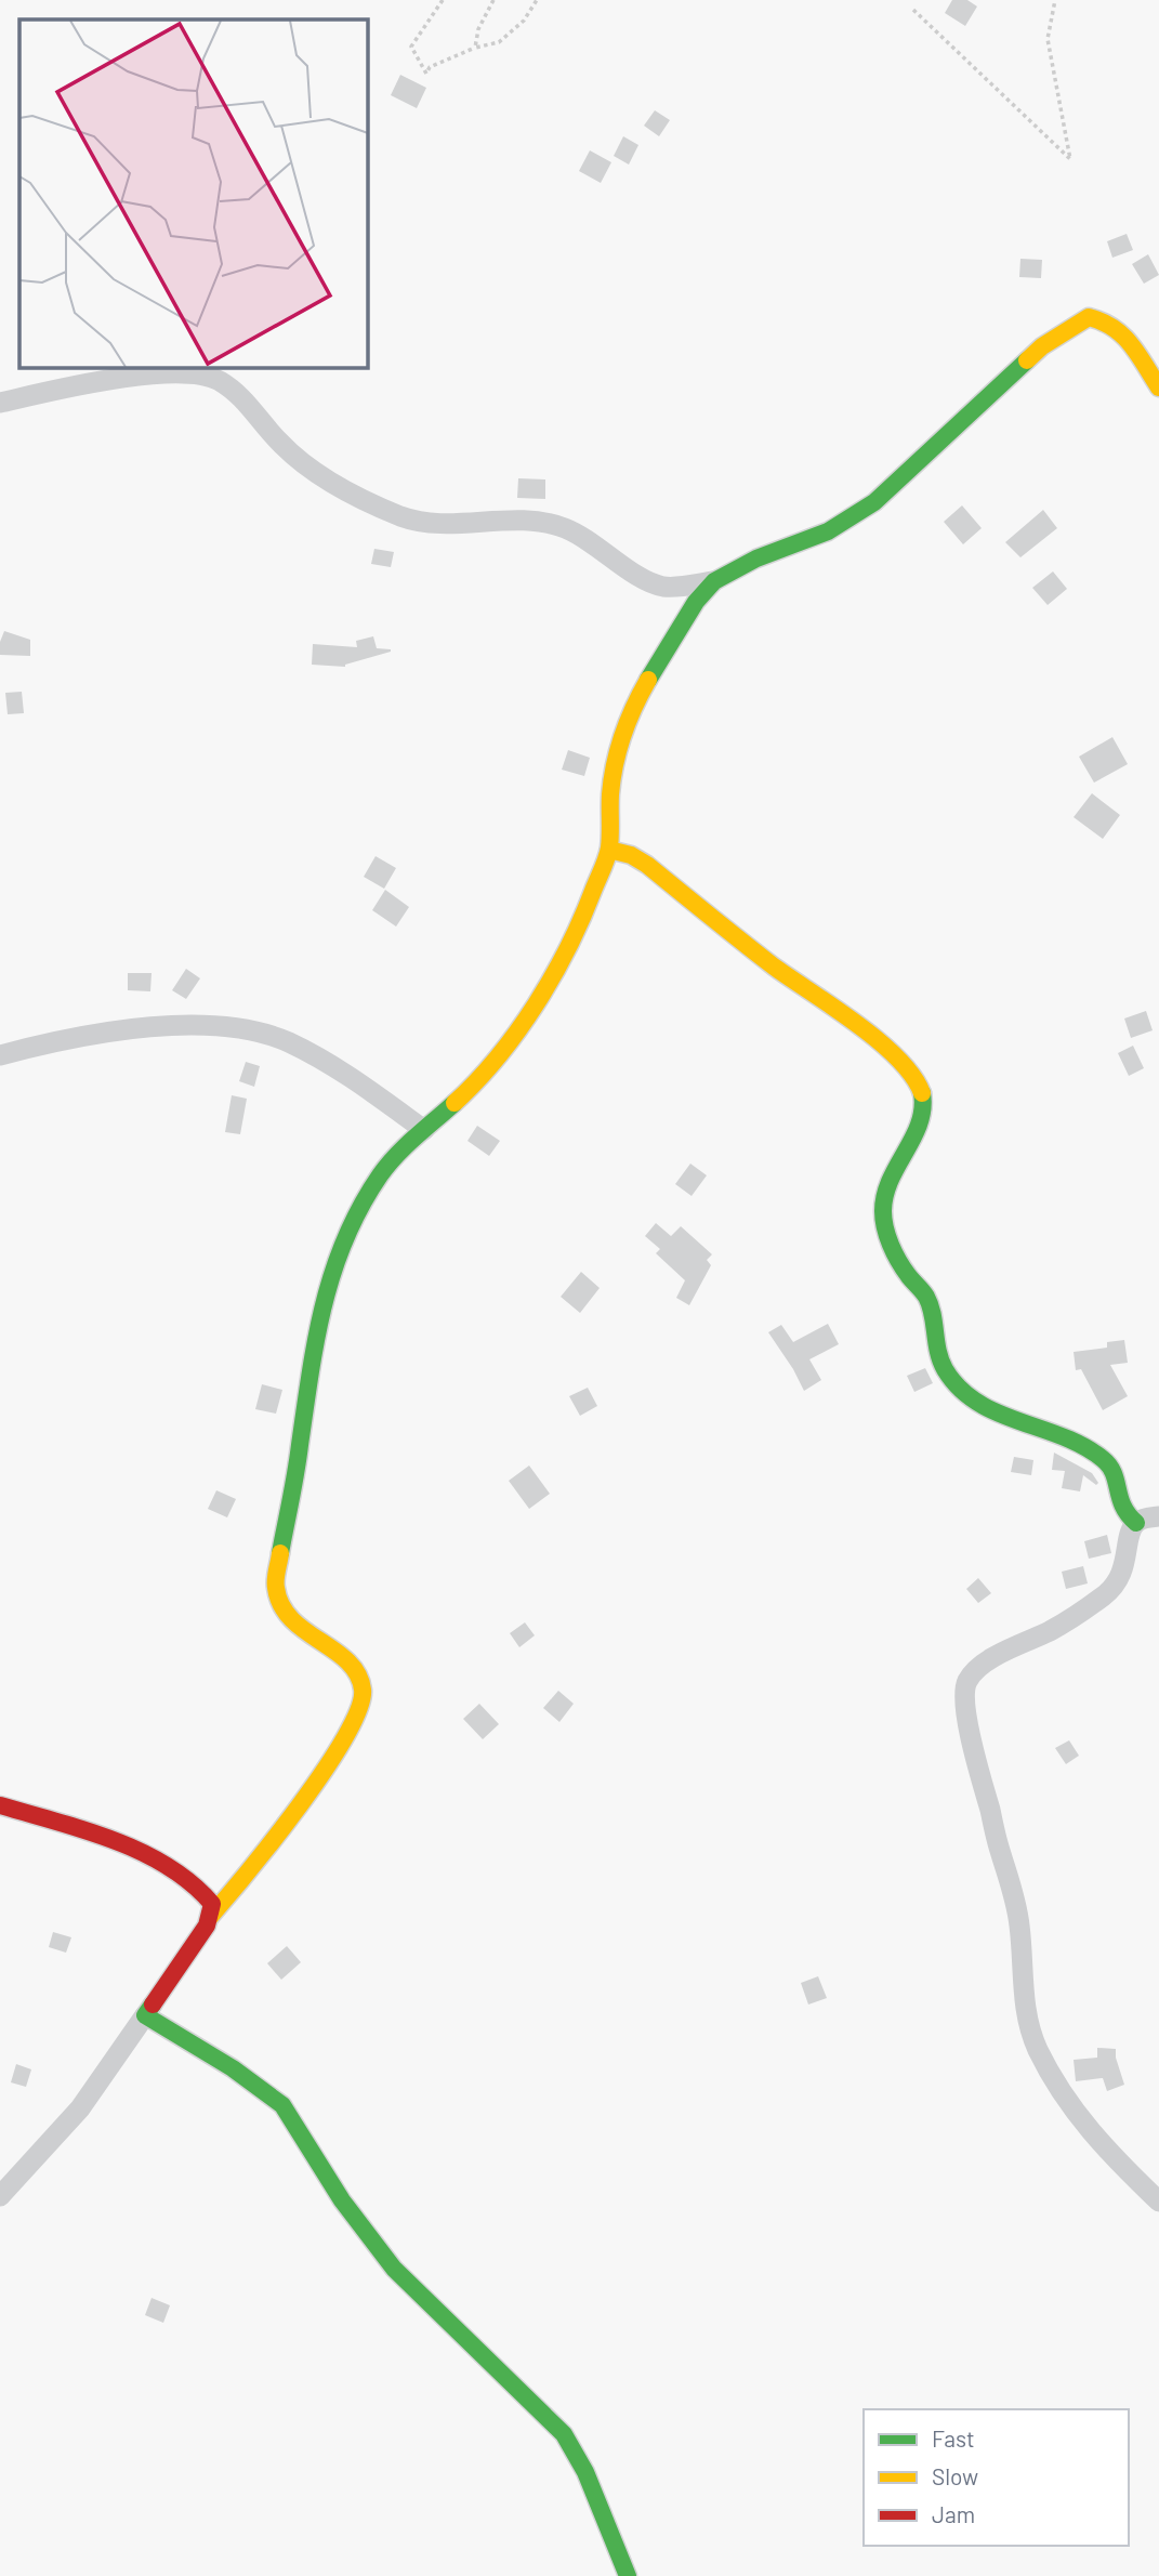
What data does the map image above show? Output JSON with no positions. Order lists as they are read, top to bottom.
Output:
{
  "legend": ["Fast", "Slow", "Jam"]
}
